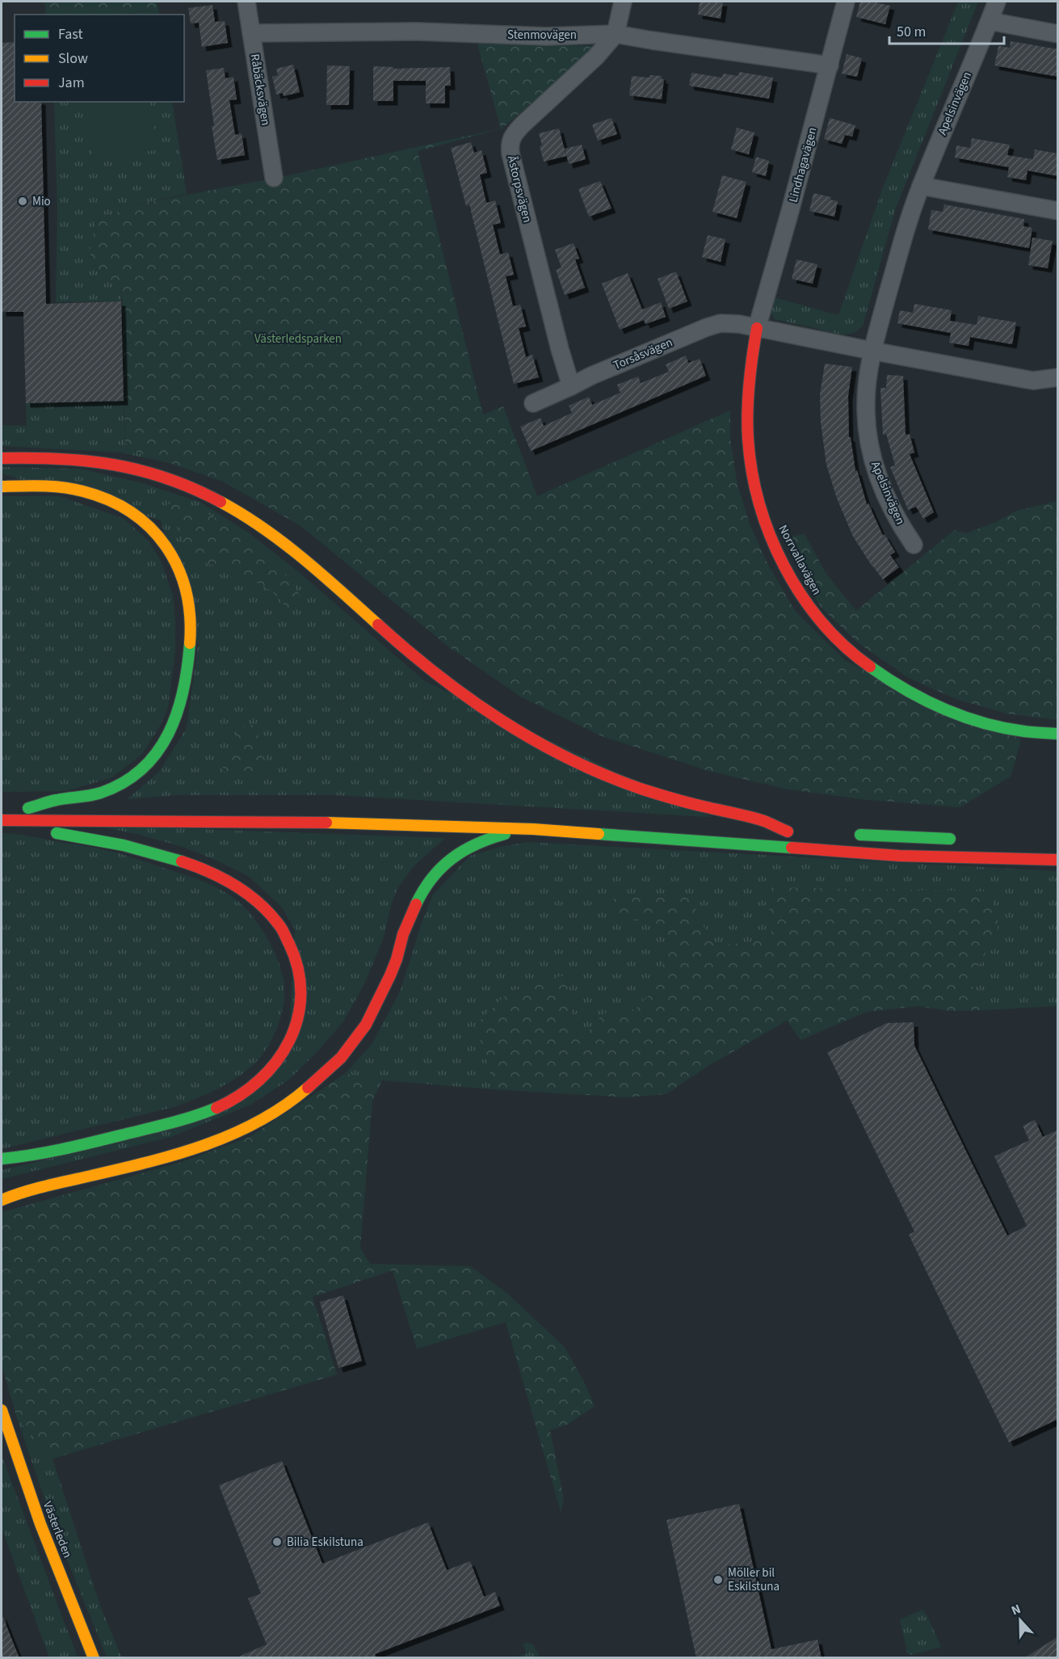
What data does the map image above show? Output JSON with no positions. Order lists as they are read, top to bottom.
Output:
{
  "streets": {
    "main road": ["Norrvallavägen", "Västerleden"],
    "street": [
      "Stenmovägen",
      "Råbäcksvägen",
      "Apelsinvägen",
      "Lindhagavägen",
      "Åstorpsvägen",
      "Torsåsvägen"
    ]
  },
  "crossings": [
    ["Stenmovägen", "Råbäcksvägen"],
    ["Stenmovägen", "Lindhagavägen"],
    ["Stenmovägen", "Åstorpsvägen"],
    ["Lindhagavägen", "Torsåsvägen"],
    ["Lindhagavägen", "Norrvallavägen"],
    ["Åstorpsvägen", "Torsåsvägen"],
    ["Torsåsvägen", "Norrvallavägen"]
  ],
  "parks": ["Västerledsparken"],
  "places": ["Mio", "Bilia Eskilstuna", "Möller bil Eskilstuna"],
  "legend": ["Fast", "Slow", "Jam"],
  "scale_bar": "50 m",
  "north": "top"
}
